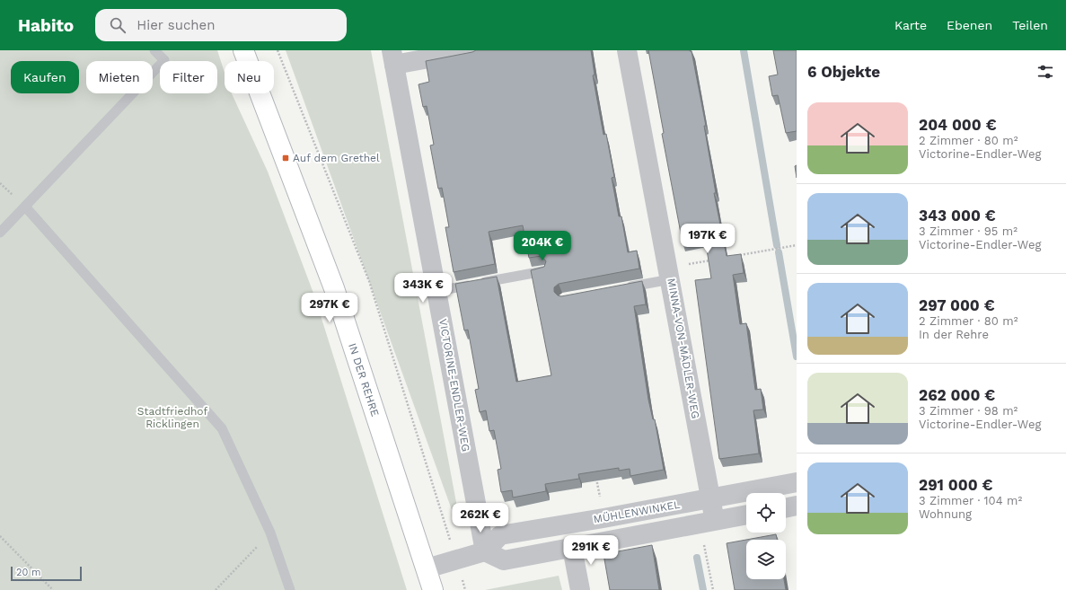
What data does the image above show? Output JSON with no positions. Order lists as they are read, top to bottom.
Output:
{
  "streets": {
    "street": [
      "MINNA-VON-MÄDLER-WEG",
      "IN DER REHRE",
      "VICTORINE-ENDLER-WEG",
      "MÜHLENWINKEL"
    ]
  },
  "crossings": [
    ["MINNA-VON-MÄDLER-WEG", "MÜHLENWINKEL"],
    ["IN DER REHRE", "MÜHLENWINKEL"],
    ["VICTORINE-ENDLER-WEG", "MÜHLENWINKEL"]
  ],
  "parks": ["Stadtfriedhof Ricklingen"],
  "places": {
    "transit": ["Auf dem Grethel"]
  },
  "scale_bar": "20 m",
  "page": {
    "header": "Habito",
    "search": "Hier suchen",
    "nav": ["Karte", "Ebenen", "Teilen"],
    "heading": "6 Objekte",
    "chip": [
      "Kaufen",
      "Mieten",
      "Filter",
      "Neu"
    ],
    "list": [
      {
        "name": "204 000 €",
        "note": "2 Zimmer · 80 m² · Victorine-Endler-Weg"
      },
      {
        "name": "343 000 €",
        "note": "3 Zimmer · 95 m² · Victorine-Endler-Weg"
      },
      {
        "name": "297 000 €",
        "note": "2 Zimmer · 80 m² · In der Rehre"
      },
      {
        "name": "262 000 €",
        "note": "3 Zimmer · 98 m² · Victorine-Endler-Weg"
      },
      {
        "name": "291 000 €",
        "note": "3 Zimmer · 104 m² · Wohnung"
      }
    ],
    "price": [
      "197K €",
      "204K €",
      "343K €",
      "297K €",
      "262K €",
      "291K €"
    ],
    "scale": "20 m"
  }
}
